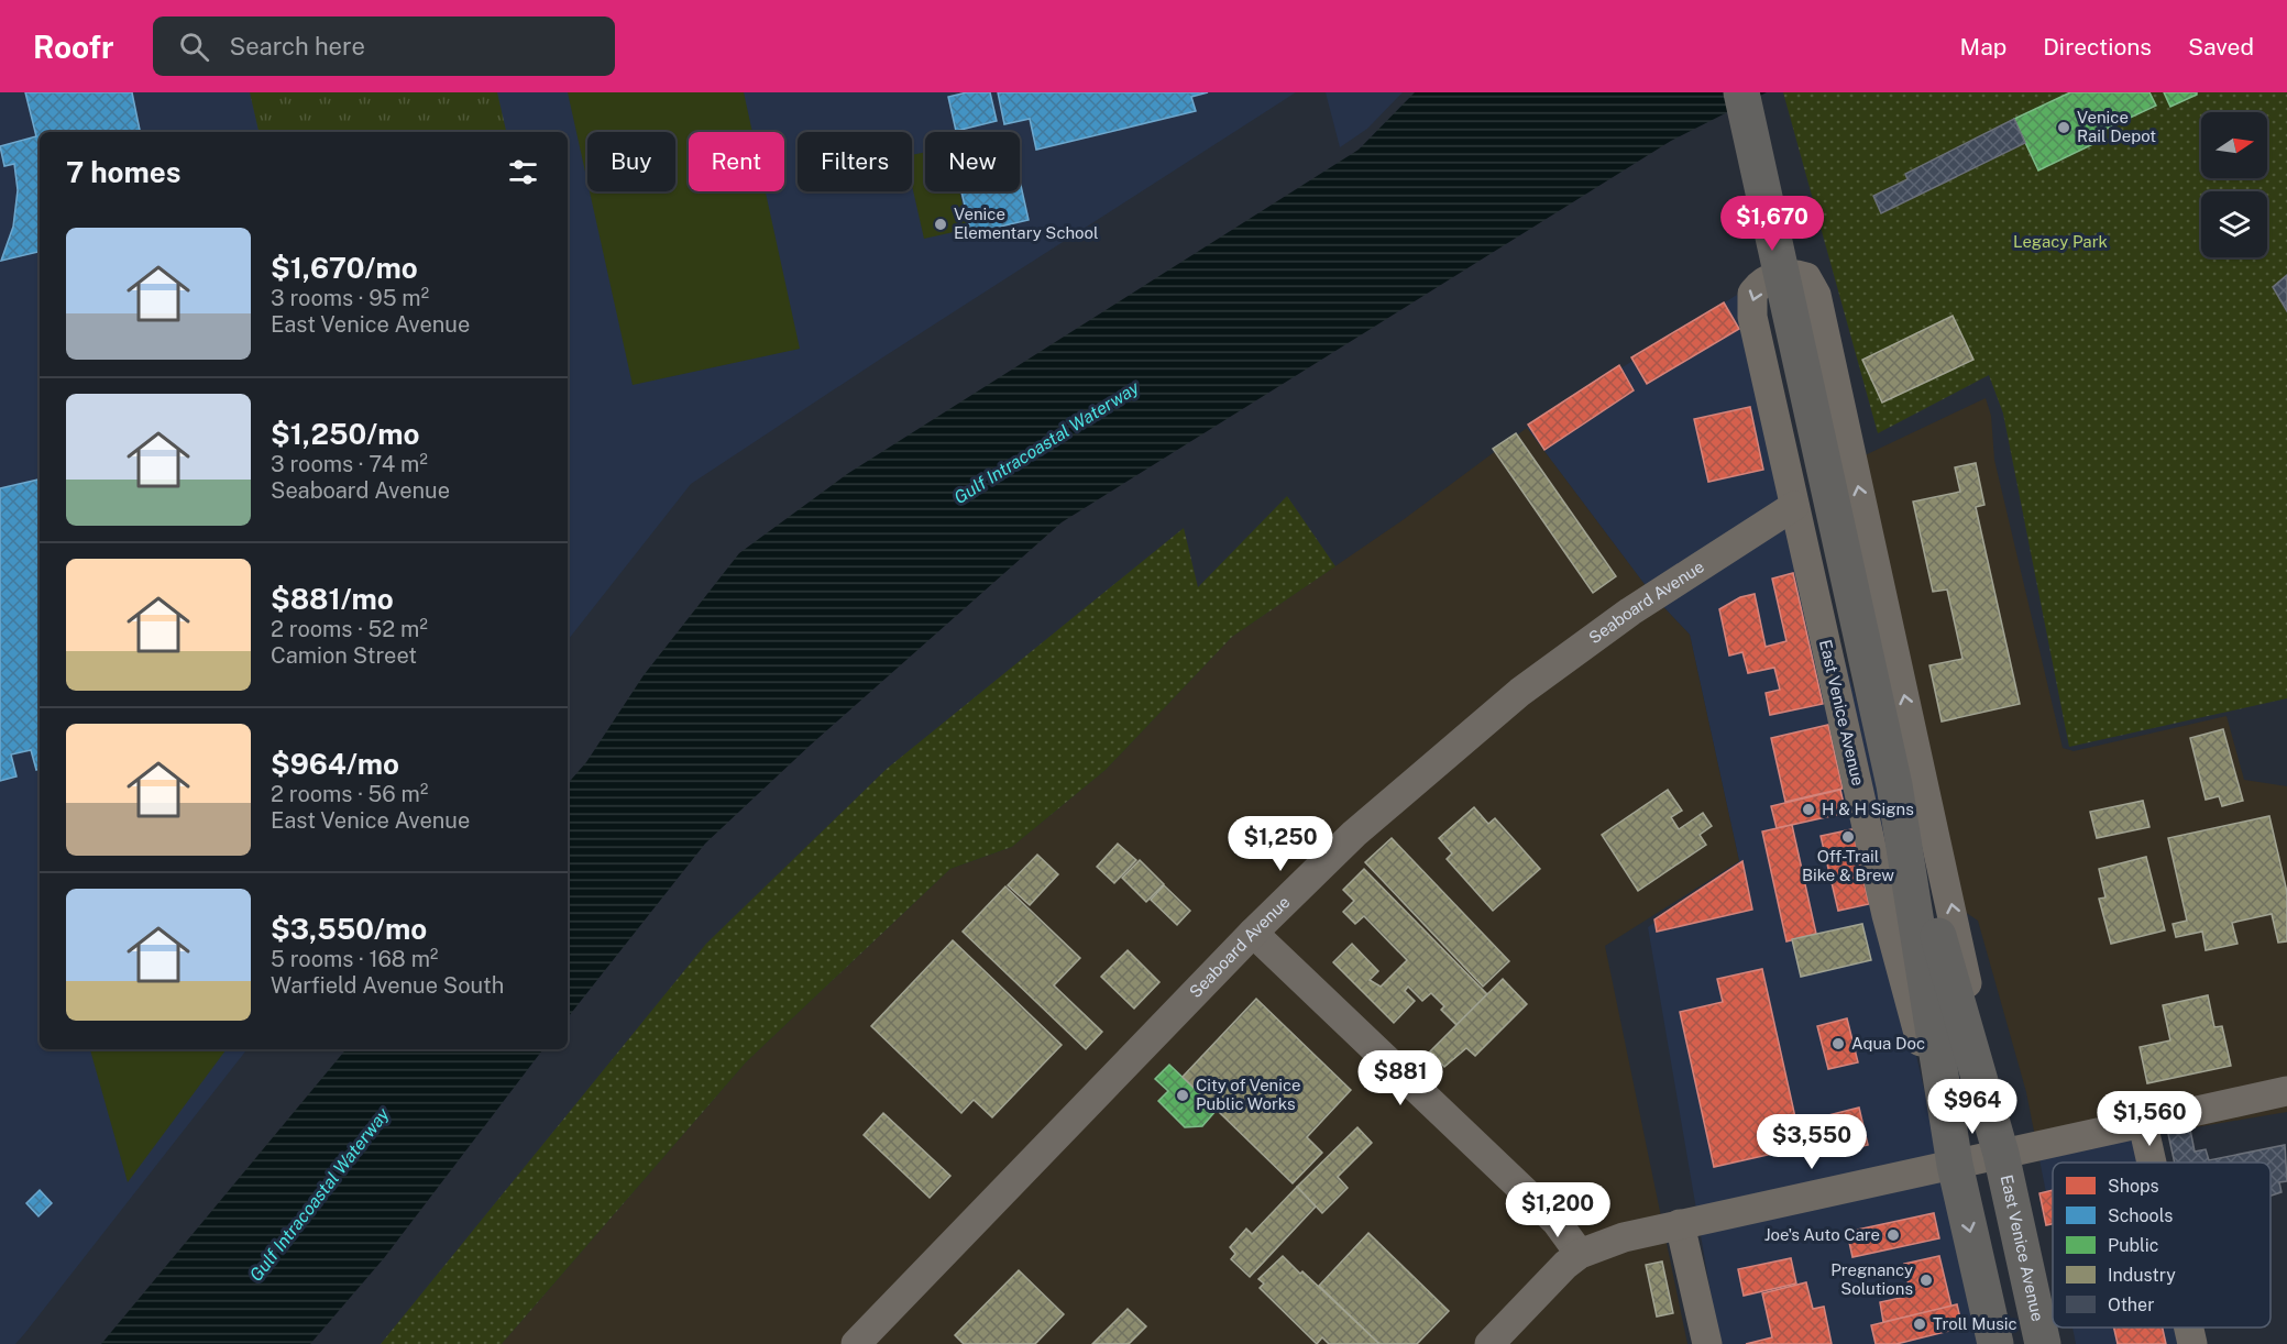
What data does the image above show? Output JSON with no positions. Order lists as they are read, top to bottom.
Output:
{
  "streets": {
    "main road": ["East Venice Avenue"],
    "street": ["Seaboard Avenue"]
  },
  "crossings": [
    ["Seaboard Avenue", "East Venice Avenue"]
  ],
  "water": ["Gulf Intracoastal Waterway"],
  "parks": ["Legacy Park"],
  "places": [
    "Venice Rail Depot",
    "Venice Elementary School",
    "H & H Signs",
    "Off-Trail Bike & Brew",
    "Aqua Doc",
    "City of Venice Public Works",
    "Joe's Auto Care",
    "Pregnancy Solutions",
    "Troll Music"
  ],
  "legend": [
    "Shops",
    "Schools",
    "Public",
    "Industry",
    "Other"
  ],
  "north": "right",
  "page": {
    "header": "Roofr",
    "search": "Search here",
    "nav": ["Map", "Directions", "Saved"],
    "chip": [
      "Buy",
      "Rent",
      "Filters",
      "New"
    ],
    "heading": "7 homes",
    "price": [
      "$1,670",
      "$1,250",
      "$881",
      "$964",
      "$1,560",
      "$3,550",
      "$1,200"
    ],
    "list": [
      {
        "name": "$1,670/mo",
        "note": "3 rooms · 95 m² · East Venice Avenue"
      },
      {
        "name": "$1,250/mo",
        "note": "3 rooms · 74 m² · Seaboard Avenue"
      },
      {
        "name": "$881/mo",
        "note": "2 rooms · 52 m² · Camion Street"
      },
      {
        "name": "$964/mo",
        "note": "2 rooms · 56 m² · East Venice Avenue"
      },
      {
        "name": "$3,550/mo",
        "note": "5 rooms · 168 m² · Warfield Avenue South"
      }
    ]
  }
}
